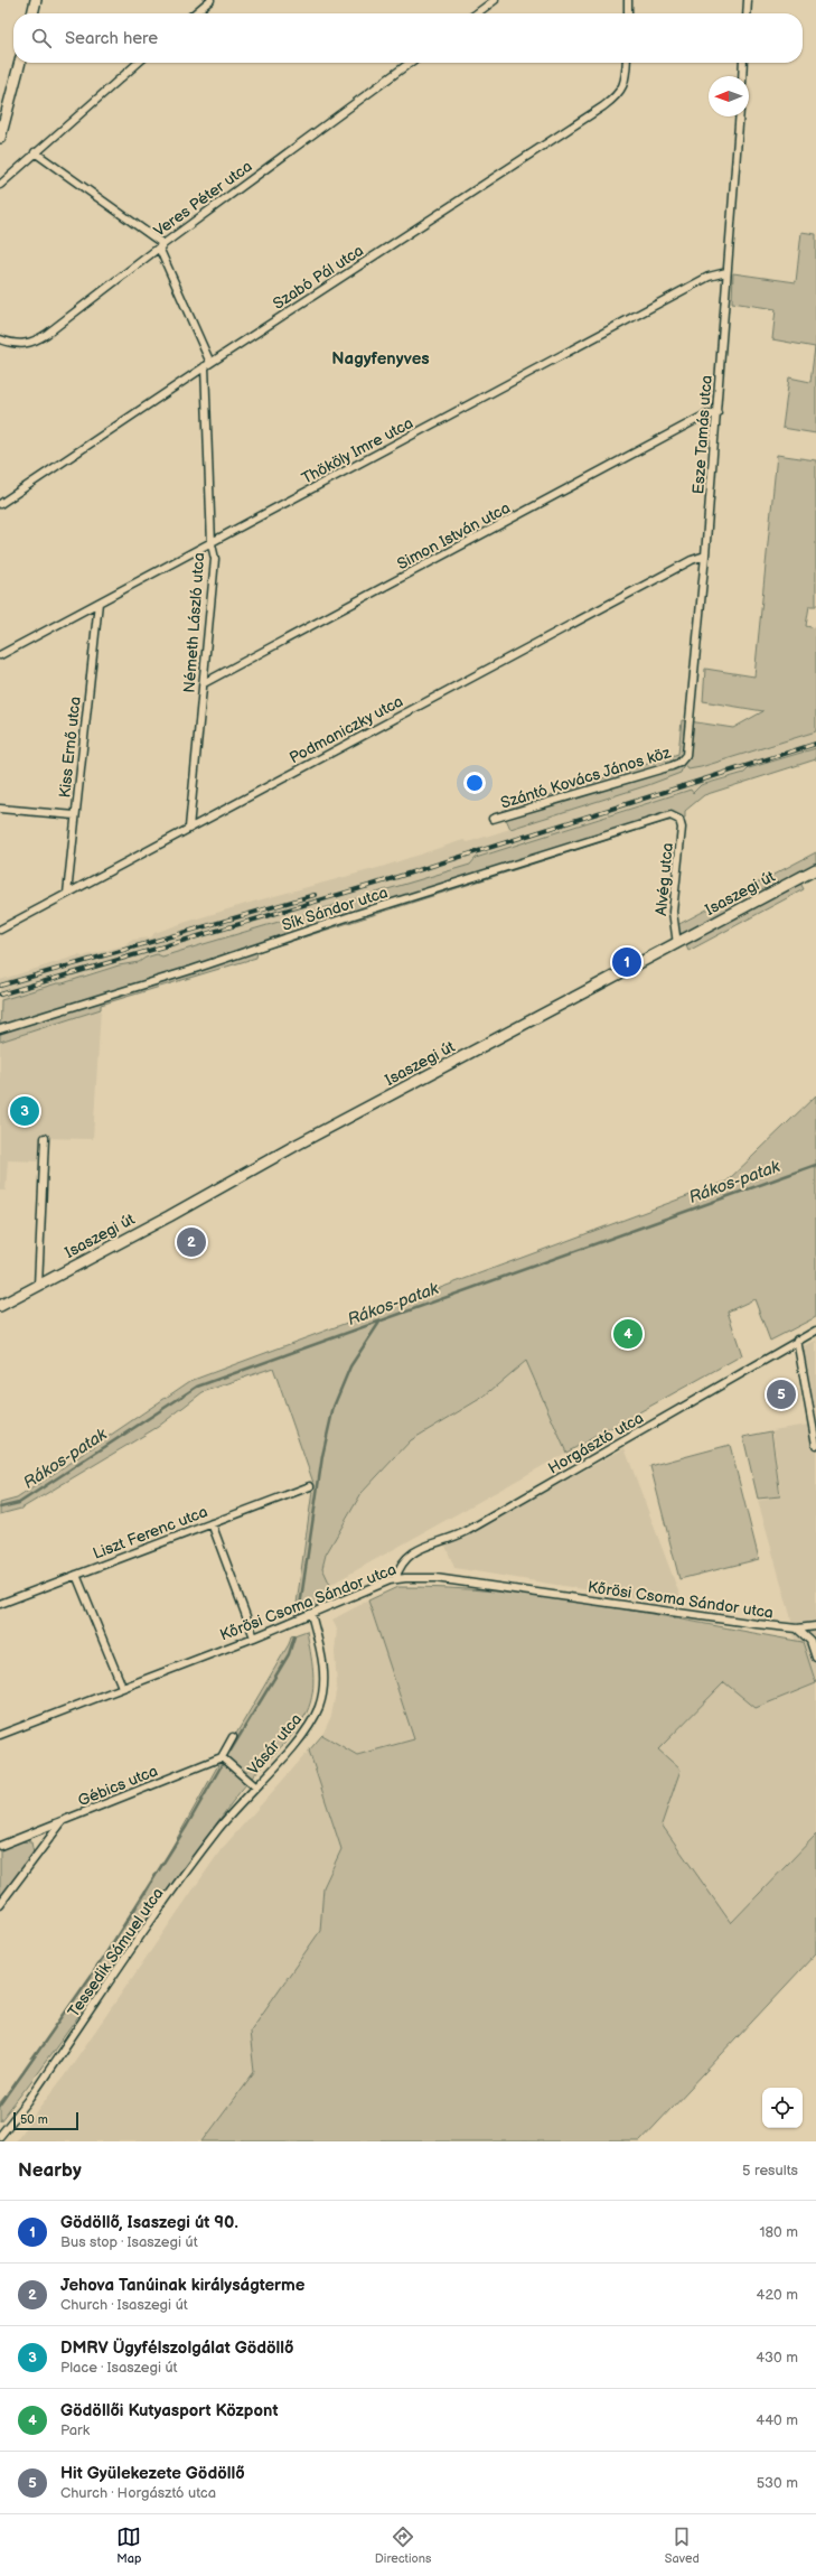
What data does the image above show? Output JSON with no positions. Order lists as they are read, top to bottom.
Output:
{
  "streets": {
    "main road": ["Isaszegi út"],
    "street": [
      "Veres Péter utca",
      "Szabó Pál utca",
      "Esze Tamás utca",
      "Thököly Imre utca",
      "Simon István utca",
      "Németh László utca",
      "Podmaniczky utca",
      "Kiss Ernő utca",
      "Szántó Kovács János köz",
      "Alvég utca",
      "Sík Sándor utca",
      "Horgásztó utca",
      "Liszt Ferenc utca",
      "Kőrösi Csoma Sándor utca",
      "Vásár utca",
      "Gébics utca",
      "Tessedik Sámuel utca"
    ]
  },
  "crossings": [
    ["Veres Péter utca", "Németh László utca"],
    ["Szabó Pál utca", "Németh László utca"],
    ["Esze Tamás utca", "Thököly Imre utca"],
    ["Esze Tamás utca", "Simon István utca"],
    ["Esze Tamás utca", "Podmaniczky utca"],
    ["Esze Tamás utca", "Szántó Kovács János köz"],
    ["Thököly Imre utca", "Németh László utca"],
    ["Thököly Imre utca", "Kiss Ernő utca"],
    ["Simon István utca", "Németh László utca"],
    ["Németh László utca", "Podmaniczky utca"],
    ["Podmaniczky utca", "Kiss Ernő utca"],
    ["Alvég utca", "Isaszegi út"],
    ["Alvég utca", "Sík Sándor utca"],
    ["Horgásztó utca", "Kőrösi Csoma Sándor utca"],
    ["Kőrösi Csoma Sándor utca", "Vásár utca"],
    ["Vásár utca", "Tessedik Sámuel utca"]
  ],
  "districts": ["Nagyfenyves"],
  "water": ["Rákos-patak"],
  "scale_bar": "50 m",
  "north": "left",
  "page": {
    "search": "Search here",
    "pins": [
      "1",
      "3",
      "2",
      "4",
      "5"
    ],
    "scale": "50 m",
    "heading": ["Nearby", "5 results"],
    "list": [
      {
        "mark": "1",
        "name": "Gödöllő, Isaszegi út 90.",
        "note": "Bus stop · Isaszegi út",
        "value": "180 m"
      },
      {
        "mark": "2",
        "name": "Jehova Tanúinak királyságterme",
        "note": "Church · Isaszegi út",
        "value": "420 m"
      },
      {
        "mark": "3",
        "name": "DMRV Ügyfélszolgálat Gödöllő",
        "note": "Place · Isaszegi út",
        "value": "430 m"
      },
      {
        "mark": "4",
        "name": "Gödöllői Kutyasport Központ",
        "note": "Park",
        "value": "440 m"
      },
      {
        "mark": "5",
        "name": "Hit Gyülekezete Gödöllő",
        "note": "Church · Horgásztó utca",
        "value": "530 m"
      }
    ],
    "nav": ["Map", "Directions", "Saved"]
  }
}
